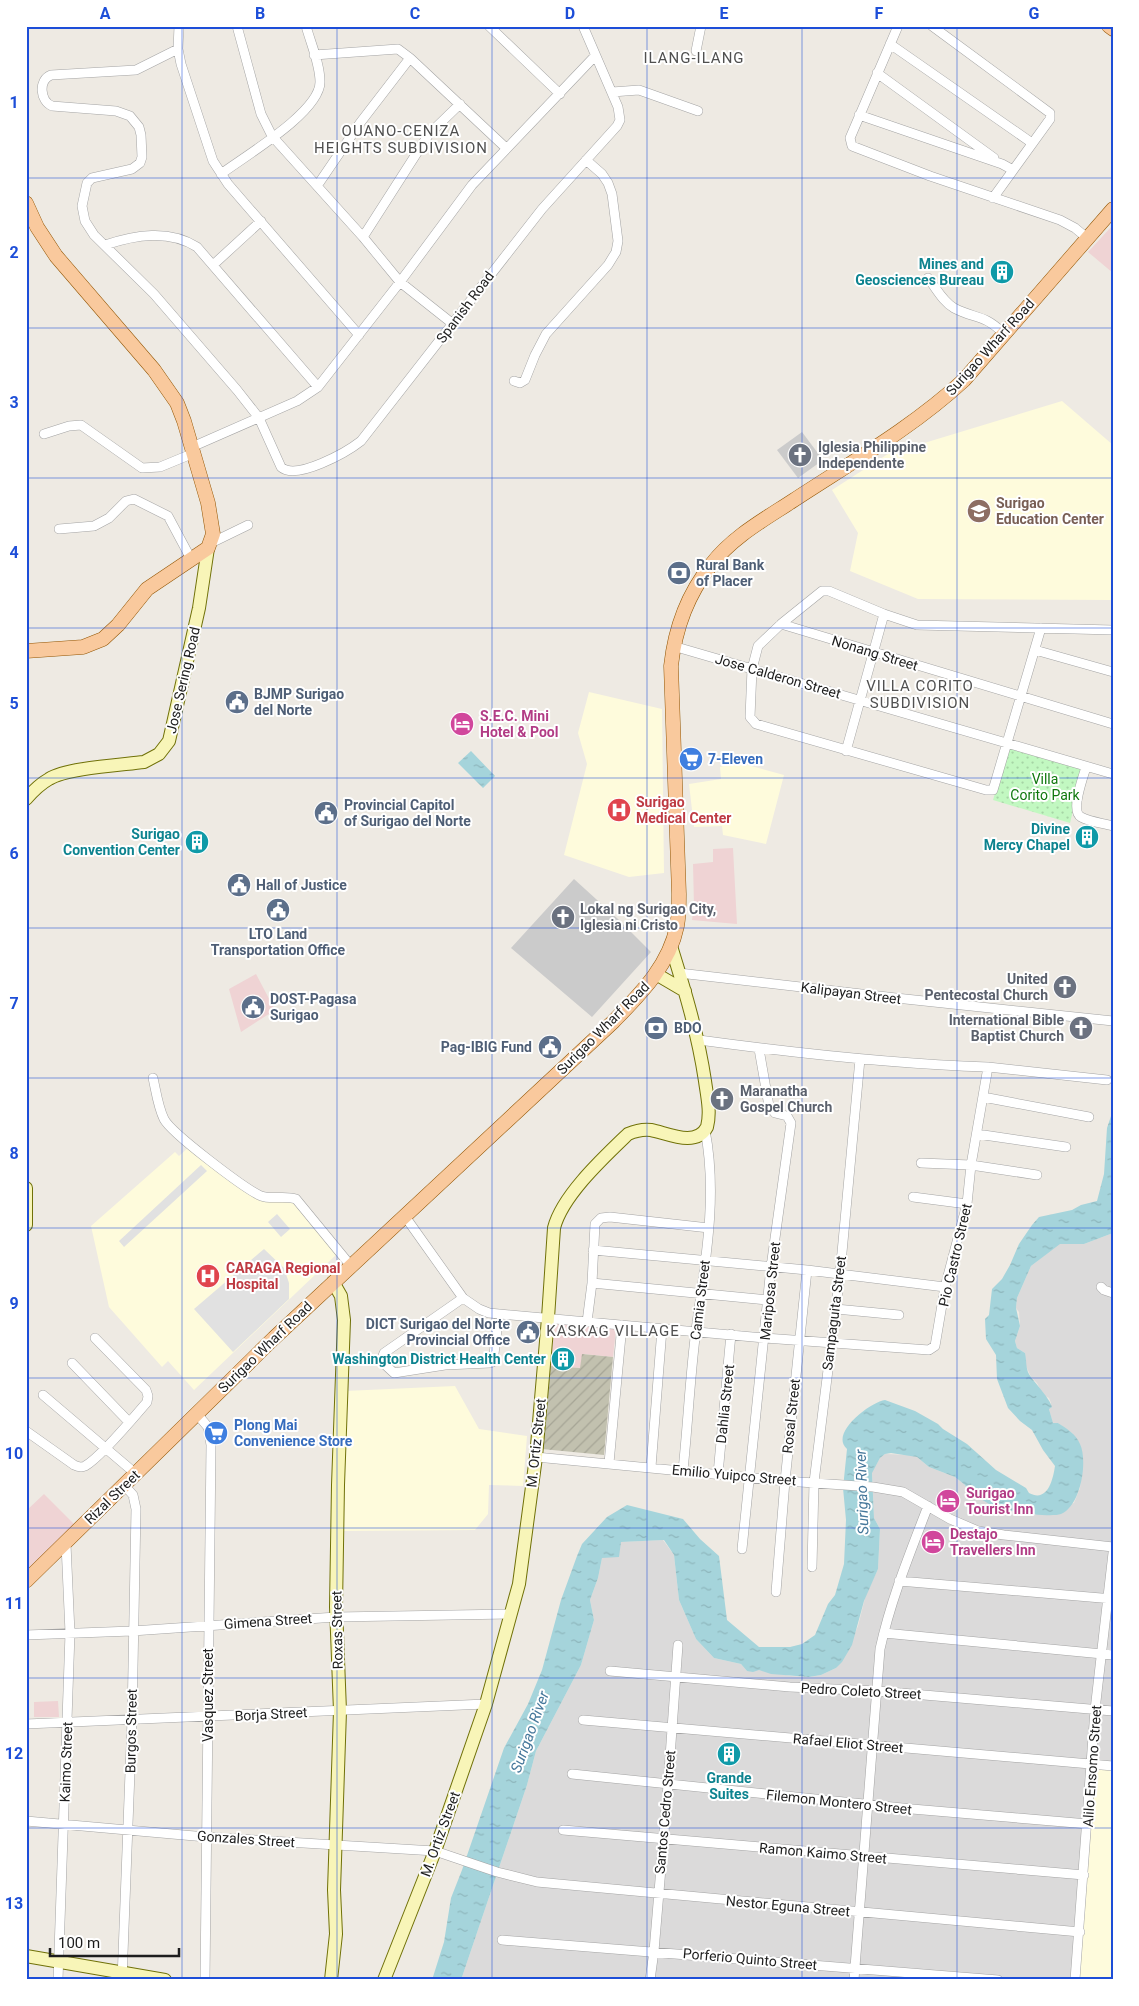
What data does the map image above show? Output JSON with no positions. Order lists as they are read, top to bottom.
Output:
{
  "streets": {
    "main road": ["Surigao Wharf Road", "Rizal Street"],
    "street": [
      "Spanish Road",
      "Nonang Street",
      "Jose Calderon Street",
      "Jose Sering Road",
      "Kalipayan Street",
      "Pio Castro Street",
      "Mariposa Street",
      "Camia Street",
      "Sampaguita Street",
      "Dahlia Street",
      "Rosal Street",
      "M. Ortiz Street",
      "Emilio Yuipco Street",
      "Gimena Street",
      "Roxas Street",
      "Pedro Coleto Street",
      "Vasquez Street",
      "Borja Street",
      "Burgos Street",
      "Rafael Eliot Street",
      "Kaimo Street",
      "Alilo Ensomo Street",
      "Filemon Montero Street",
      "Santos Cedro Street",
      "Gonzales Street",
      "Ramon Kaimo Street",
      "Nestor Eguna Street",
      "Porferio Quinto Street"
    ]
  },
  "crossings": [
    ["Surigao Wharf Road", "Jose Calderon Street"],
    ["Surigao Wharf Road", "Rizal Street"],
    ["Surigao Wharf Road", "Roxas Street"],
    ["Surigao Wharf Road", "Vasquez Street"],
    ["Pio Castro Street", "Mariposa Street"],
    ["Pio Castro Street", "Camia Street"],
    ["Pio Castro Street", "Sampaguita Street"],
    ["Pio Castro Street", "Dahlia Street"],
    ["Pio Castro Street", "Rosal Street"],
    ["Pio Castro Street", "M. Ortiz Street"],
    ["Mariposa Street", "Emilio Yuipco Street"],
    ["Camia Street", "M. Ortiz Street"],
    ["Camia Street", "Emilio Yuipco Street"],
    ["Sampaguita Street", "Emilio Yuipco Street"],
    ["Dahlia Street", "Emilio Yuipco Street"],
    ["Rosal Street", "Emilio Yuipco Street"],
    ["M. Ortiz Street", "Emilio Yuipco Street"],
    ["M. Ortiz Street", "Gimena Street"],
    ["M. Ortiz Street", "Borja Street"],
    ["M. Ortiz Street", "Gonzales Street"],
    ["Rizal Street", "Vasquez Street"],
    ["Rizal Street", "Burgos Street"],
    ["Rizal Street", "Kaimo Street"],
    ["Gimena Street", "Roxas Street"],
    ["Gimena Street", "Vasquez Street"],
    ["Gimena Street", "Burgos Street"],
    ["Gimena Street", "Kaimo Street"],
    ["Roxas Street", "Borja Street"],
    ["Roxas Street", "Gonzales Street"],
    ["Pedro Coleto Street", "Alilo Ensomo Street"],
    ["Pedro Coleto Street", "Santos Cedro Street"],
    ["Vasquez Street", "Borja Street"],
    ["Vasquez Street", "Gonzales Street"],
    ["Borja Street", "Burgos Street"],
    ["Borja Street", "Kaimo Street"],
    ["Burgos Street", "Gonzales Street"],
    ["Rafael Eliot Street", "Alilo Ensomo Street"],
    ["Rafael Eliot Street", "Santos Cedro Street"],
    ["Kaimo Street", "Gonzales Street"],
    ["Alilo Ensomo Street", "Filemon Montero Street"],
    ["Alilo Ensomo Street", "Ramon Kaimo Street"],
    ["Alilo Ensomo Street", "Nestor Eguna Street"],
    ["Filemon Montero Street", "Santos Cedro Street"],
    ["Santos Cedro Street", "Ramon Kaimo Street"],
    ["Santos Cedro Street", "Nestor Eguna Street"],
    ["Santos Cedro Street", "Porferio Quinto Street"],
    ["Gonzales Street", "Nestor Eguna Street"]
  ],
  "districts": [
    "ILANG-ILANG",
    "OUANO-CENIZA HEIGHTS SUBDIVISION",
    "VILLA CORITO SUBDIVISION",
    "KASKAG VILLAGE"
  ],
  "water": ["Surigao River"],
  "parks": ["Villa Corito Park"],
  "places": {
    "building": [
      "Mines and Geosciences Bureau",
      "Divine Mercy Chapel",
      "Surigao Convention Center",
      "Washington District Health Center",
      "Grande Suites"
    ],
    "church": [
      "Iglesia Philippine Independente",
      "Lokal ng Surigao City, Iglesia ni Cristo",
      "United Pentecostal Church",
      "International Bible Baptist Church",
      "Maranatha Gospel Church"
    ],
    "school or university": ["Surigao Education Center"],
    "bank": ["Rural Bank of Placer", "BDO"],
    "public building": [
      "BJMP Surigao del Norte",
      "Provincial Capitol of Surigao del Norte",
      "Hall of Justice",
      "LTO Land Transportation Office",
      "DOST-Pagasa Surigao",
      "Pag-IBIG Fund",
      "DICT Surigao del Norte Provincial Office"
    ],
    "hotel": ["S.E.C. Mini Hotel & Pool", "Surigao Tourist Inn", "Destajo Travellers Inn"],
    "supermarket": ["7-Eleven", "Plong Mai Convenience Store"],
    "hospital": ["Surigao Medical Center", "CARAGA Regional Hospital"]
  },
  "scale_bar": "100 m",
  "grid": {
    "columns": [
      "A",
      "B",
      "C",
      "D",
      "E",
      "F",
      "G"
    ],
    "rows": [
      "1",
      "2",
      "3",
      "4",
      "5",
      "6",
      "7",
      "8",
      "9",
      "10",
      "11",
      "12",
      "13"
    ]
  }
}
